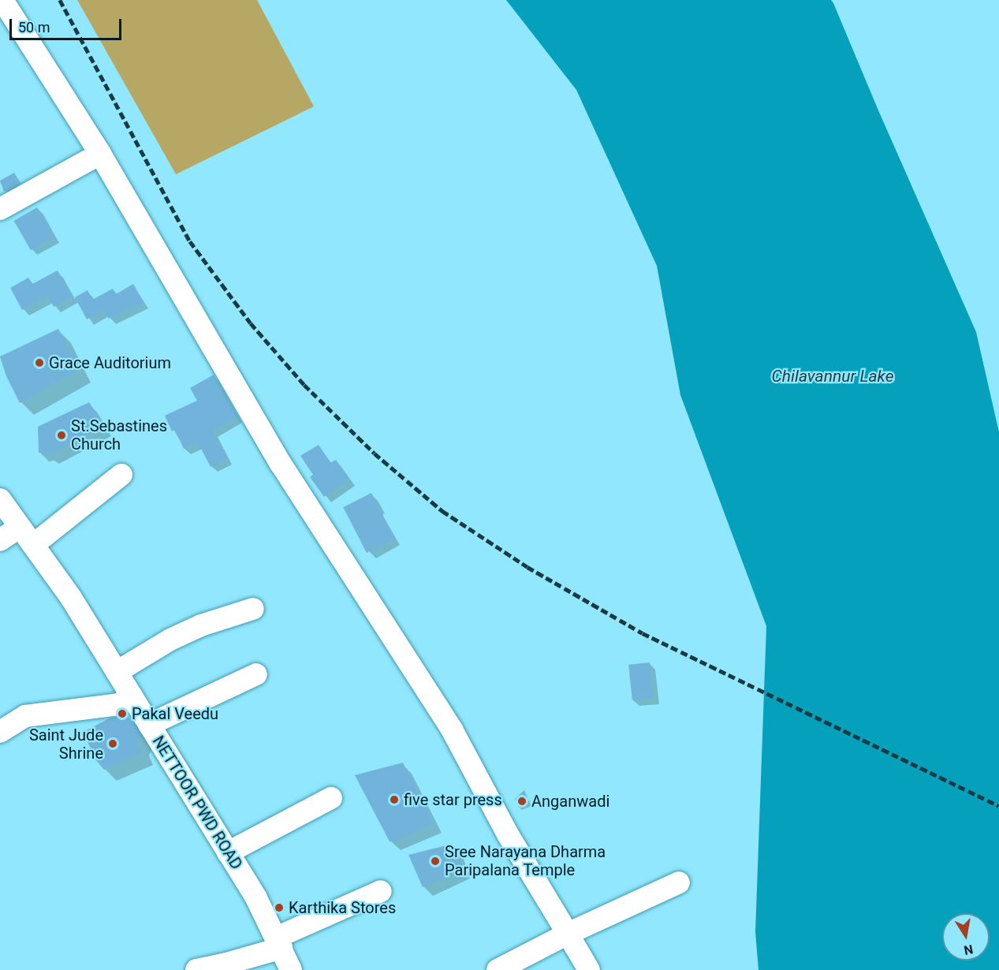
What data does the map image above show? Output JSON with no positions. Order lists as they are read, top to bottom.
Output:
{
  "streets": {
    "street": ["NETTOOR PWD ROAD"]
  },
  "water": ["Chilavannur Lake"],
  "places": [
    "Grace Auditorium",
    "St.Sebastines Church",
    "Pakal Veedu",
    "Saint Jude Shrine",
    "five star press",
    "Anganwadi",
    "Sree Narayana Dharma Paripalana Temple",
    "Karthika Stores"
  ],
  "scale_bar": "50 m",
  "north": "bottom"
}
